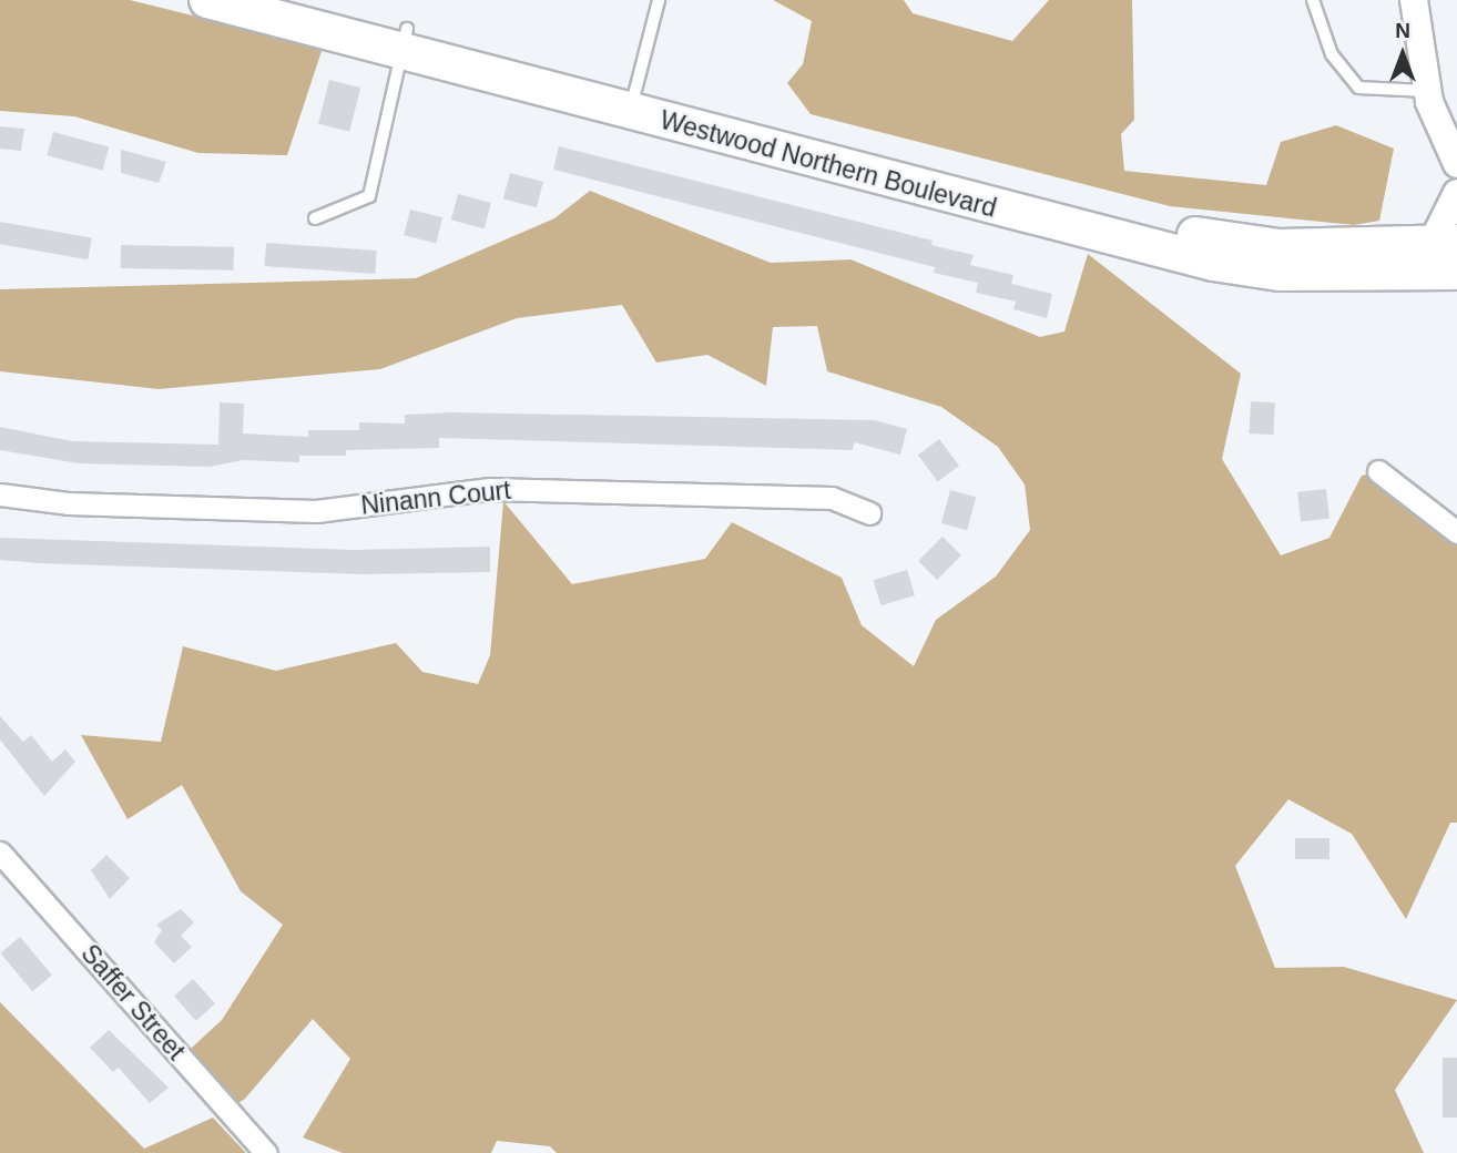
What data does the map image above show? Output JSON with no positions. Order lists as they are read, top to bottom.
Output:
{
  "streets": {
    "main road": ["Westwood Northern Boulevard"],
    "street": ["Ninann Court", "Saffer Street"]
  },
  "north": "top"
}
